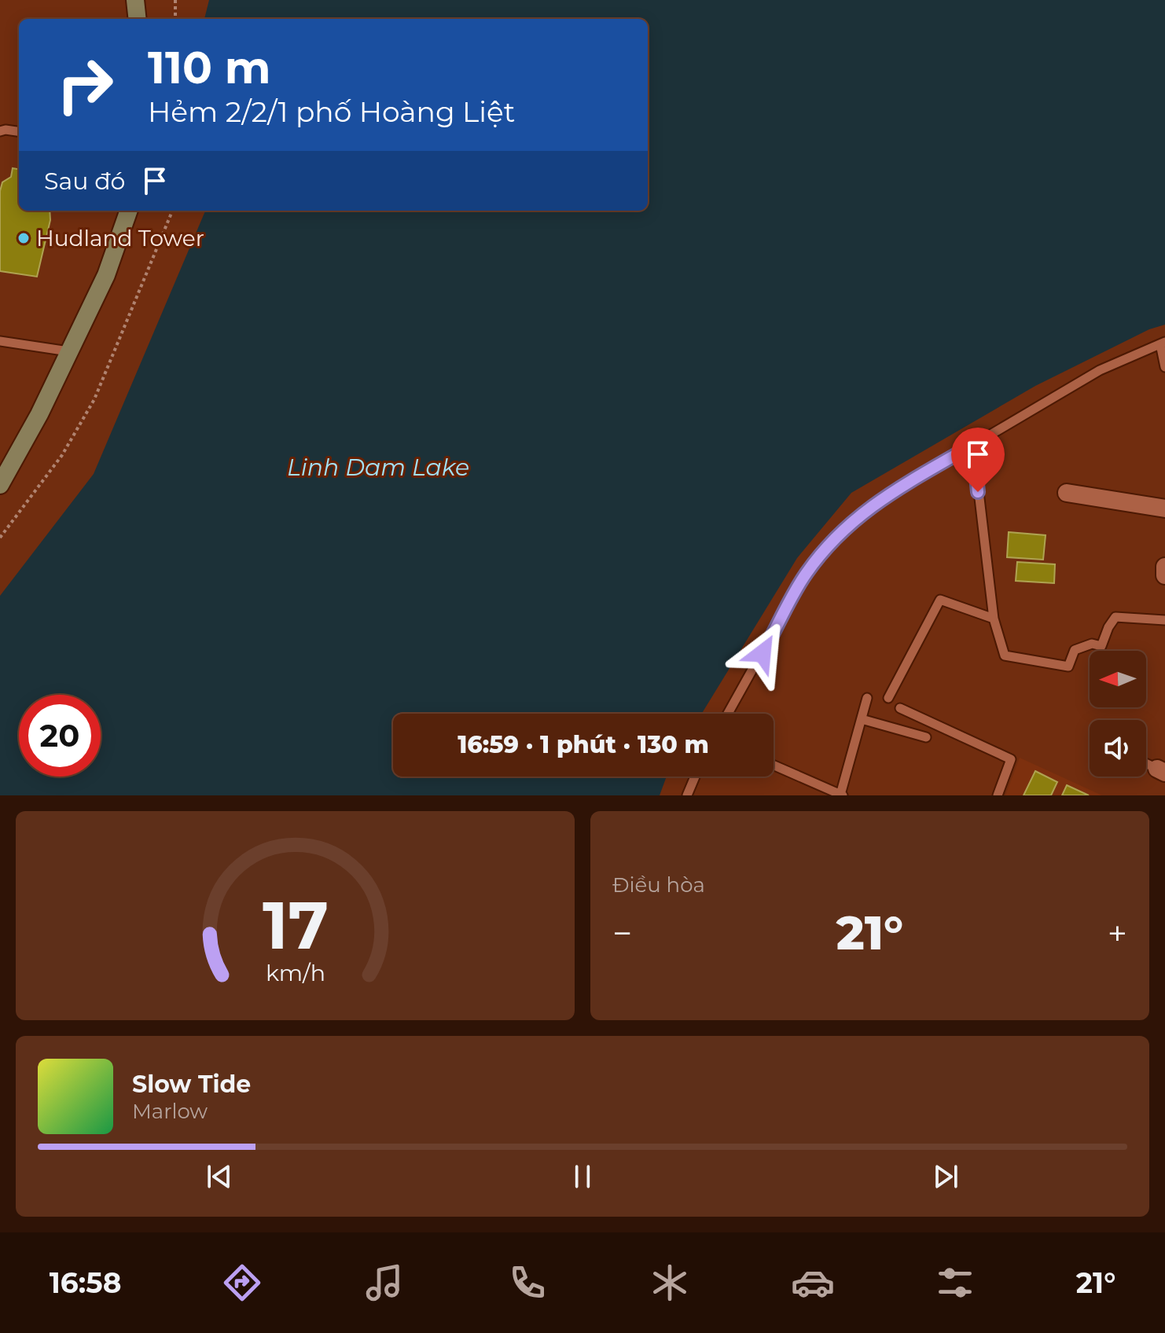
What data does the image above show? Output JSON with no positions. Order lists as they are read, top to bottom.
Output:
{
  "water": ["Linh Dam Lake"],
  "places": ["Hudland Tower"],
  "north": "left",
  "page": {
    "turn": ["110 m", "Hẻm 2/2/1 phố Hoàng Liệt"],
    "then": "Sau đó",
    "limit": "20",
    "trip": "16:59 · 1 phút · 130 m",
    "tile": "Điều hòa",
    "heat": ["−", "21°", "+"],
    "song": ["Slow Tide", "Marlow"],
    "tabs": ["16:58", "21°"],
    "gauge": ["17", "km/h"]
  }
}
